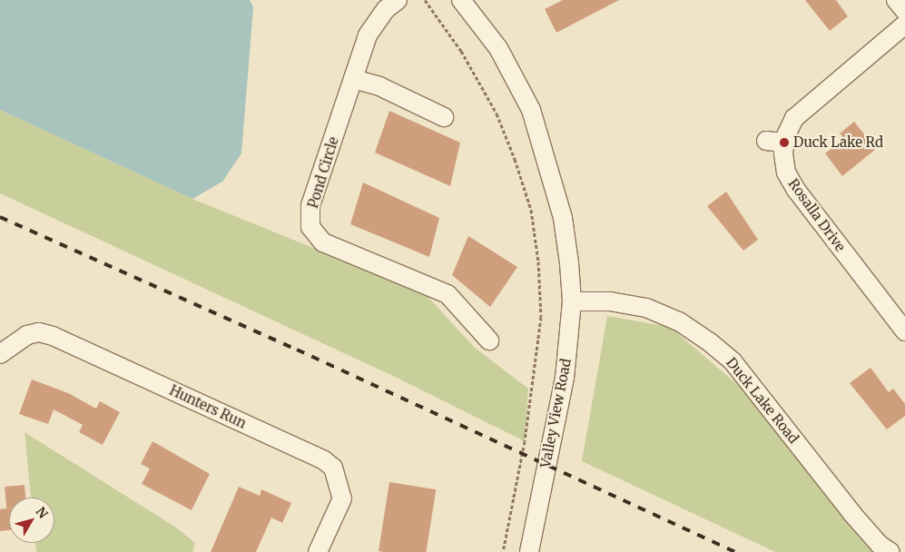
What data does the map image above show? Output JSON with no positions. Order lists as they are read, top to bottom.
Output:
{
  "streets": {
    "street": [
      "Pond Circle",
      "Rosalla Drive",
      "Duck Lake Road",
      "Hunters Run",
      "Valley View Road"
    ]
  },
  "crossings": [
    ["Duck Lake Road", "Valley View Road"]
  ],
  "places": ["Duck Lake Rd"],
  "north": "top right"
}
